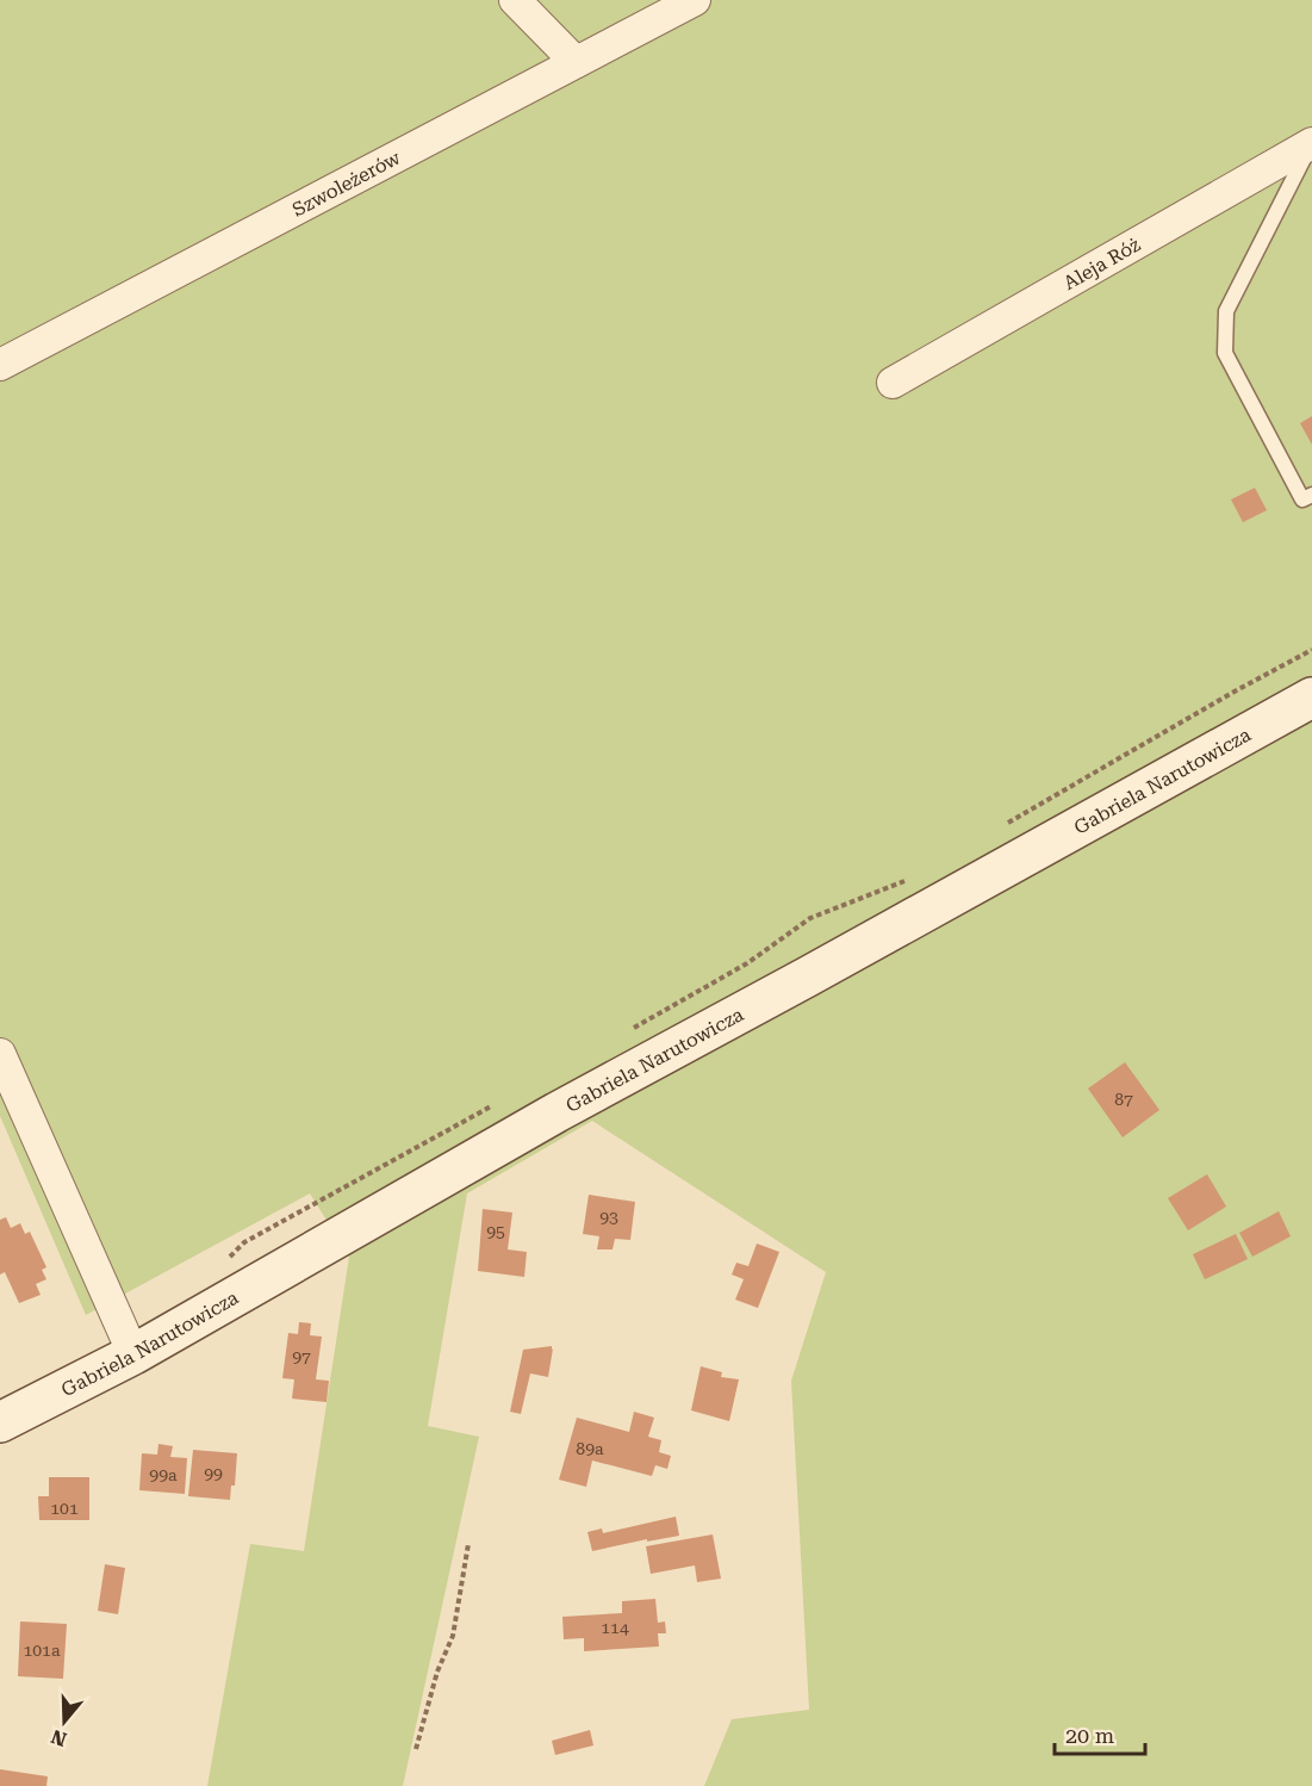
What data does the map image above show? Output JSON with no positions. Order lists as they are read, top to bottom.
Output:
{
  "streets": {
    "street": ["Szwoleżerów", "Aleja Róż", "Gabriela Narutowicza"]
  },
  "house_numbers": [
    "87",
    "93",
    "95",
    "97",
    "89a",
    "99",
    "99a",
    "101",
    "114",
    "101a"
  ],
  "scale_bar": "20 m",
  "north": "bottom"
}
